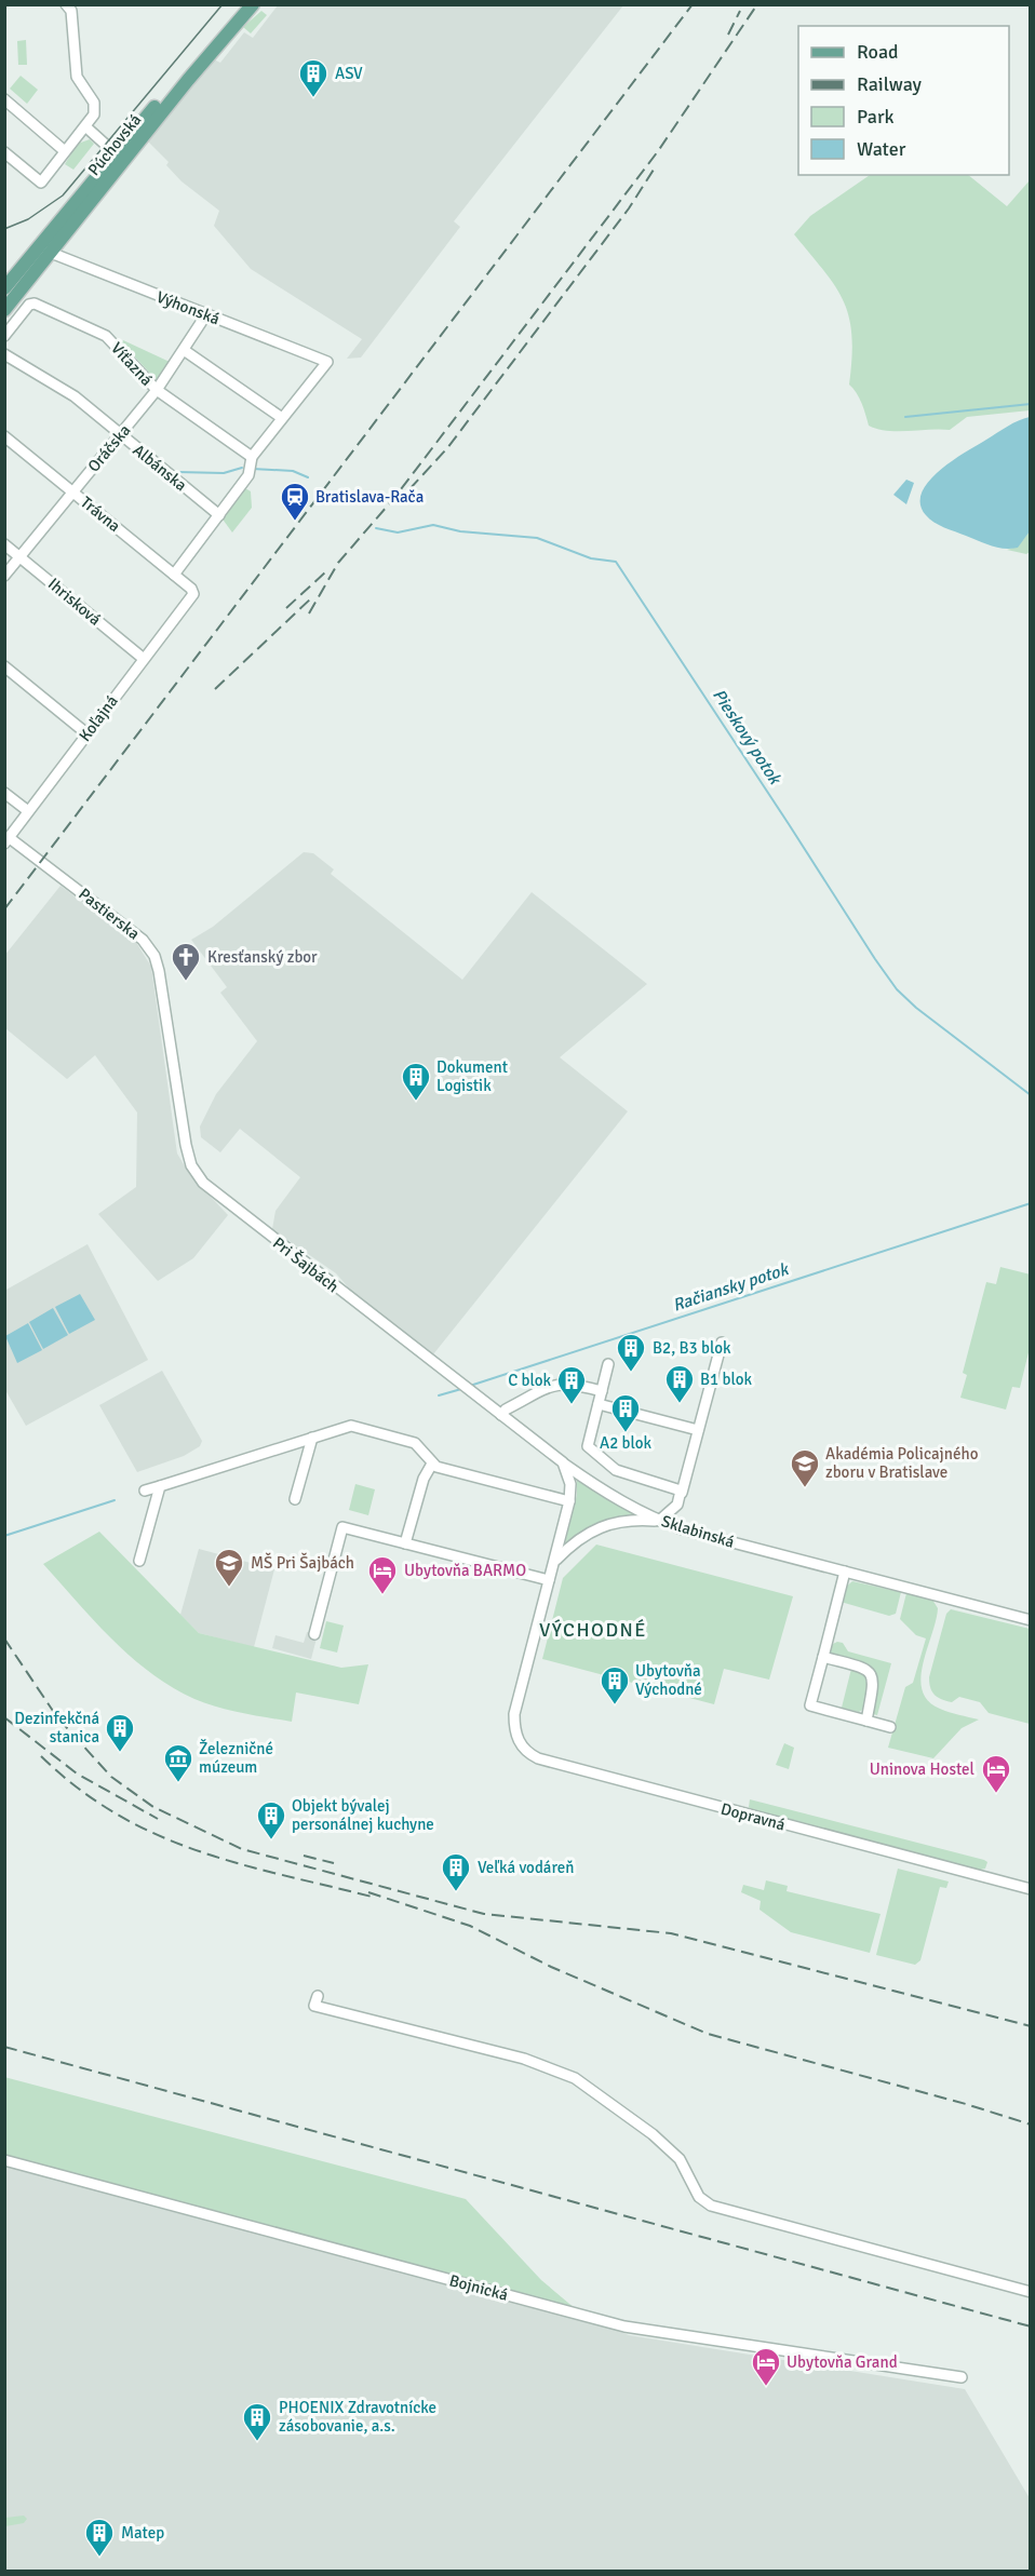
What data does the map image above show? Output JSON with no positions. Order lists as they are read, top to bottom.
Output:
{
  "streets": {
    "main road": ["Púchovská"],
    "street": [
      "Výhonská",
      "Víťazná",
      "Oráčska",
      "Albánska",
      "Trávna",
      "Ihrisková",
      "Koľajná",
      "Pastierska",
      "Pri Šajbách",
      "Sklabinská",
      "Dopravná",
      "Bojnická"
    ]
  },
  "crossings": [
    ["Púchovská", "Výhonská"],
    ["Výhonská", "Oráčska"],
    ["Víťazná", "Oráčska"],
    ["Oráčska", "Albánska"],
    ["Oráčska", "Trávna"],
    ["Oráčska", "Ihrisková"],
    ["Trávna", "Koľajná"],
    ["Ihrisková", "Koľajná"],
    ["Koľajná", "Pastierska"],
    ["Pastierska", "Pri Šajbách"],
    ["Pri Šajbách", "Sklabinská"]
  ],
  "districts": ["VÝCHODNÉ"],
  "water": ["Pieskový potok", "Račiansky potok"],
  "places": {
    "building": [
      "ASV",
      "Dokument Logistik",
      "B2, B3 blok",
      "B1 blok",
      "C blok",
      "A2 blok",
      "Ubytovňa Východné",
      "Dezinfekčná stanica",
      "Objekt bývalej personálnej kuchyne",
      "Veľká vodáreň",
      "PHOENIX Zdravotnícke zásobovanie, a.s.",
      "Matep"
    ],
    "station": ["Bratislava-Rača"],
    "church": ["Kresťanský zbor"],
    "school or university": ["Akadémia Policajného zboru v Bratislave", "MŠ Pri Šajbách"],
    "hotel": ["Ubytovňa BARMO", "Uninova Hostel", "Ubytovňa Grand"],
    "museum": ["Železničné múzeum"]
  },
  "legend": [
    "Road",
    "Railway",
    "Park",
    "Water"
  ]
}
